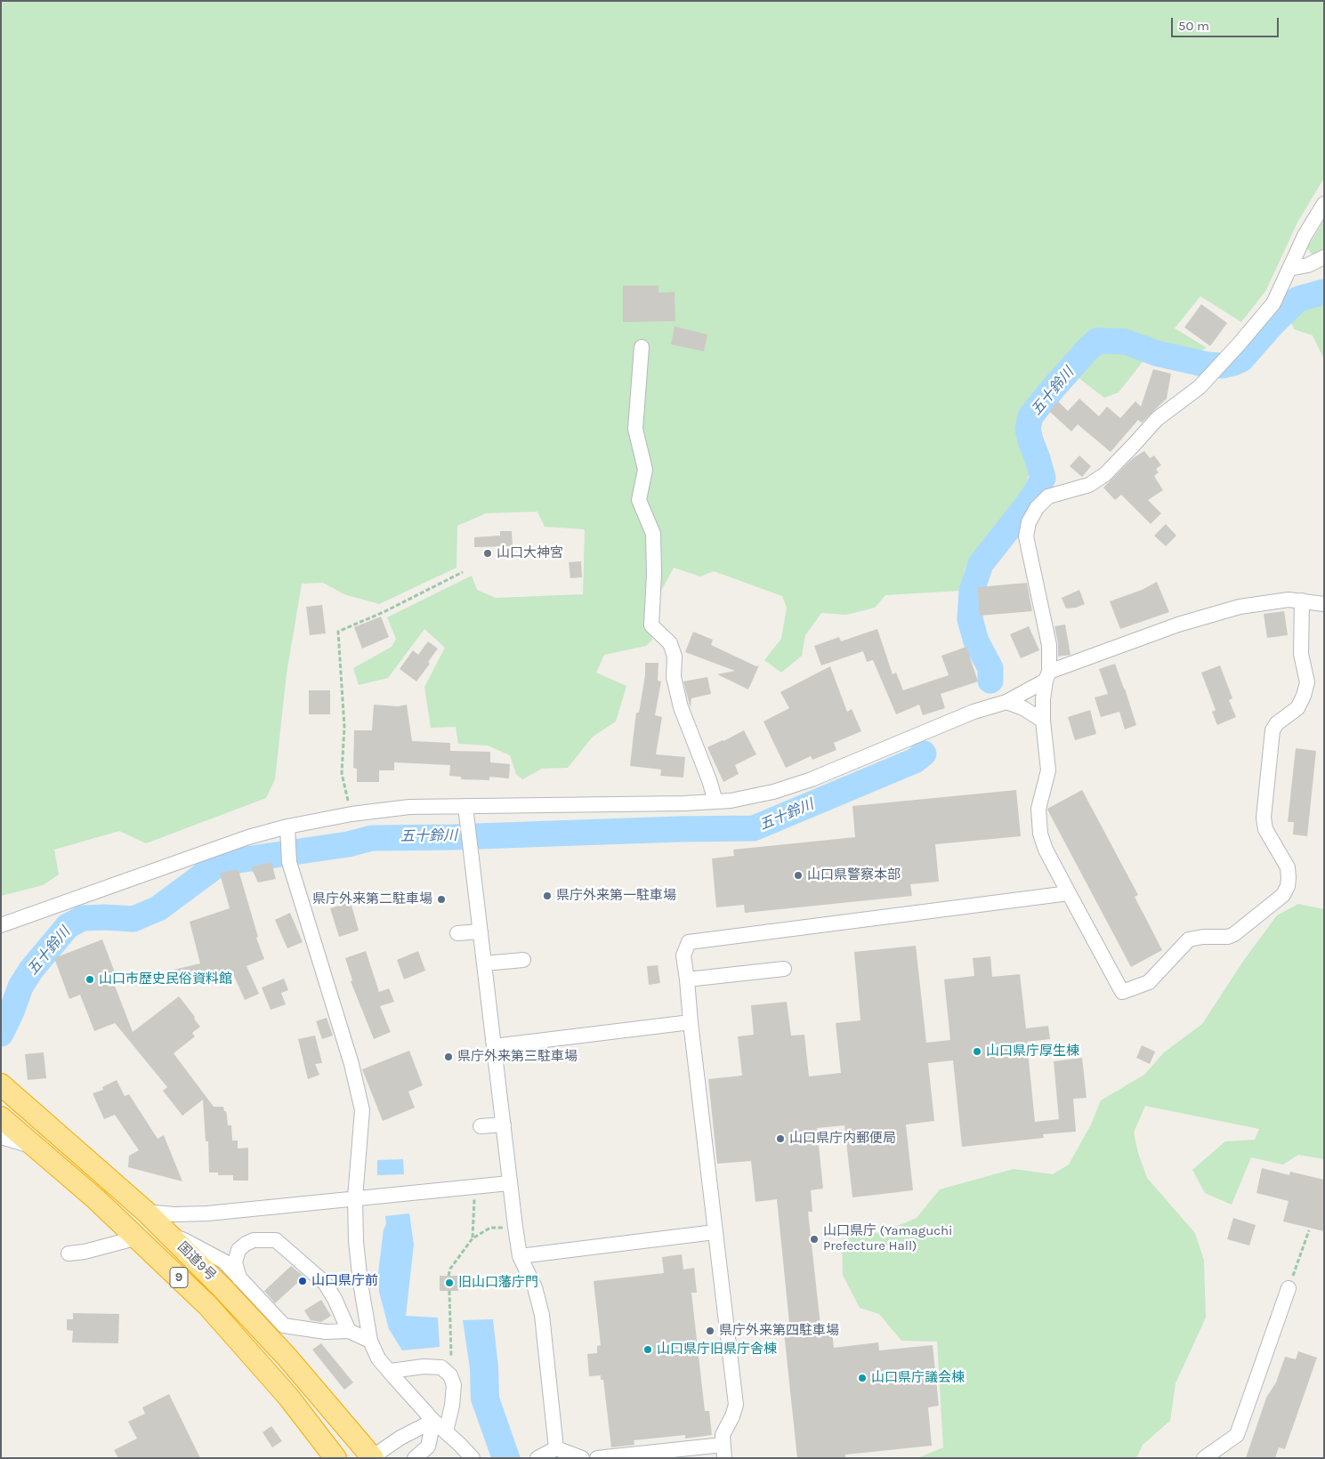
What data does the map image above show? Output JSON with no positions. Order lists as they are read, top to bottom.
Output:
{
  "streets": {
    "highway": ["国道9号", "9"]
  },
  "water": ["五十鈴川"],
  "places": [
    "山口大神宮",
    "山口県警察本部",
    "県庁外来第一駐車場",
    "県庁外来第二駐車場",
    "山口市歴史民俗資料館",
    "山口県庁厚生棟",
    "県庁外来第三駐車場",
    "山口県庁内郵便局",
    "山口県庁 (Yamaguchi Prefecture Hall)",
    "山口県庁前",
    "旧山口藩庁門",
    "県庁外来第四駐車場",
    "山口県庁旧県庁舎棟",
    "山口県庁議会棟"
  ],
  "scale_bar": "50 m"
}
